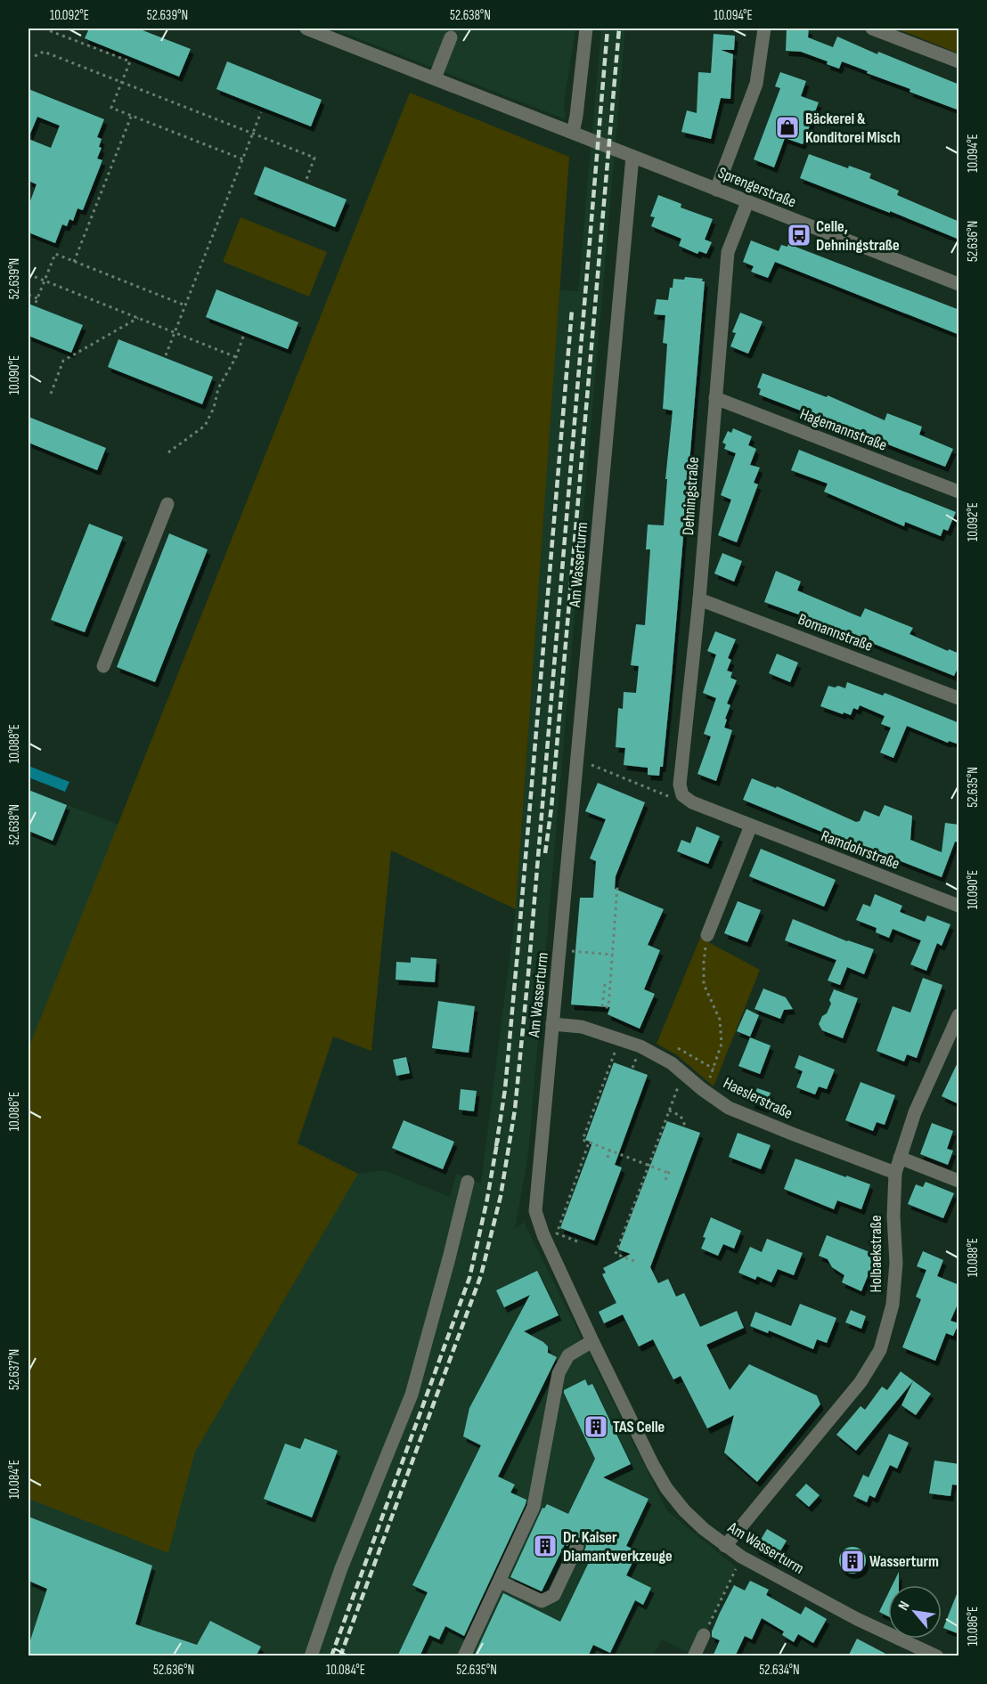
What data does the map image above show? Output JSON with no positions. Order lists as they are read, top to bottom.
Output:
{
  "streets": {
    "street": [
      "Sprengerstraße",
      "Hagemannstraße",
      "Dehningstraße",
      "Am Wasserturm",
      "Bomannstraße",
      "Ramdohrstraße",
      "Haeslerstraße",
      "Holbaekstraße"
    ]
  },
  "crossings": [
    ["Sprengerstraße", "Dehningstraße"],
    ["Sprengerstraße", "Am Wasserturm"],
    ["Hagemannstraße", "Dehningstraße"],
    ["Dehningstraße", "Bomannstraße"],
    ["Dehningstraße", "Ramdohrstraße"],
    ["Am Wasserturm", "Haeslerstraße"],
    ["Am Wasserturm", "Holbaekstraße"],
    ["Haeslerstraße", "Holbaekstraße"]
  ],
  "places": {
    "shop": ["Bäckerei & Konditorei Misch"],
    "bus stop": ["Celle, Dehningstraße"],
    "building": ["TAS Celle", "Dr. Kaiser Diamantwerkzeuge", "Wasserturm"]
  },
  "north": "top left",
  "coordinates": [
    "10.092°E",
    "52.639°N",
    "52.638°N",
    "10.094°E",
    "52.636°N",
    "10.090°E",
    "10.088°E",
    "52.635°N",
    "10.086°E",
    "52.637°N",
    "10.084°E",
    "52.634°N"
  ]
}
